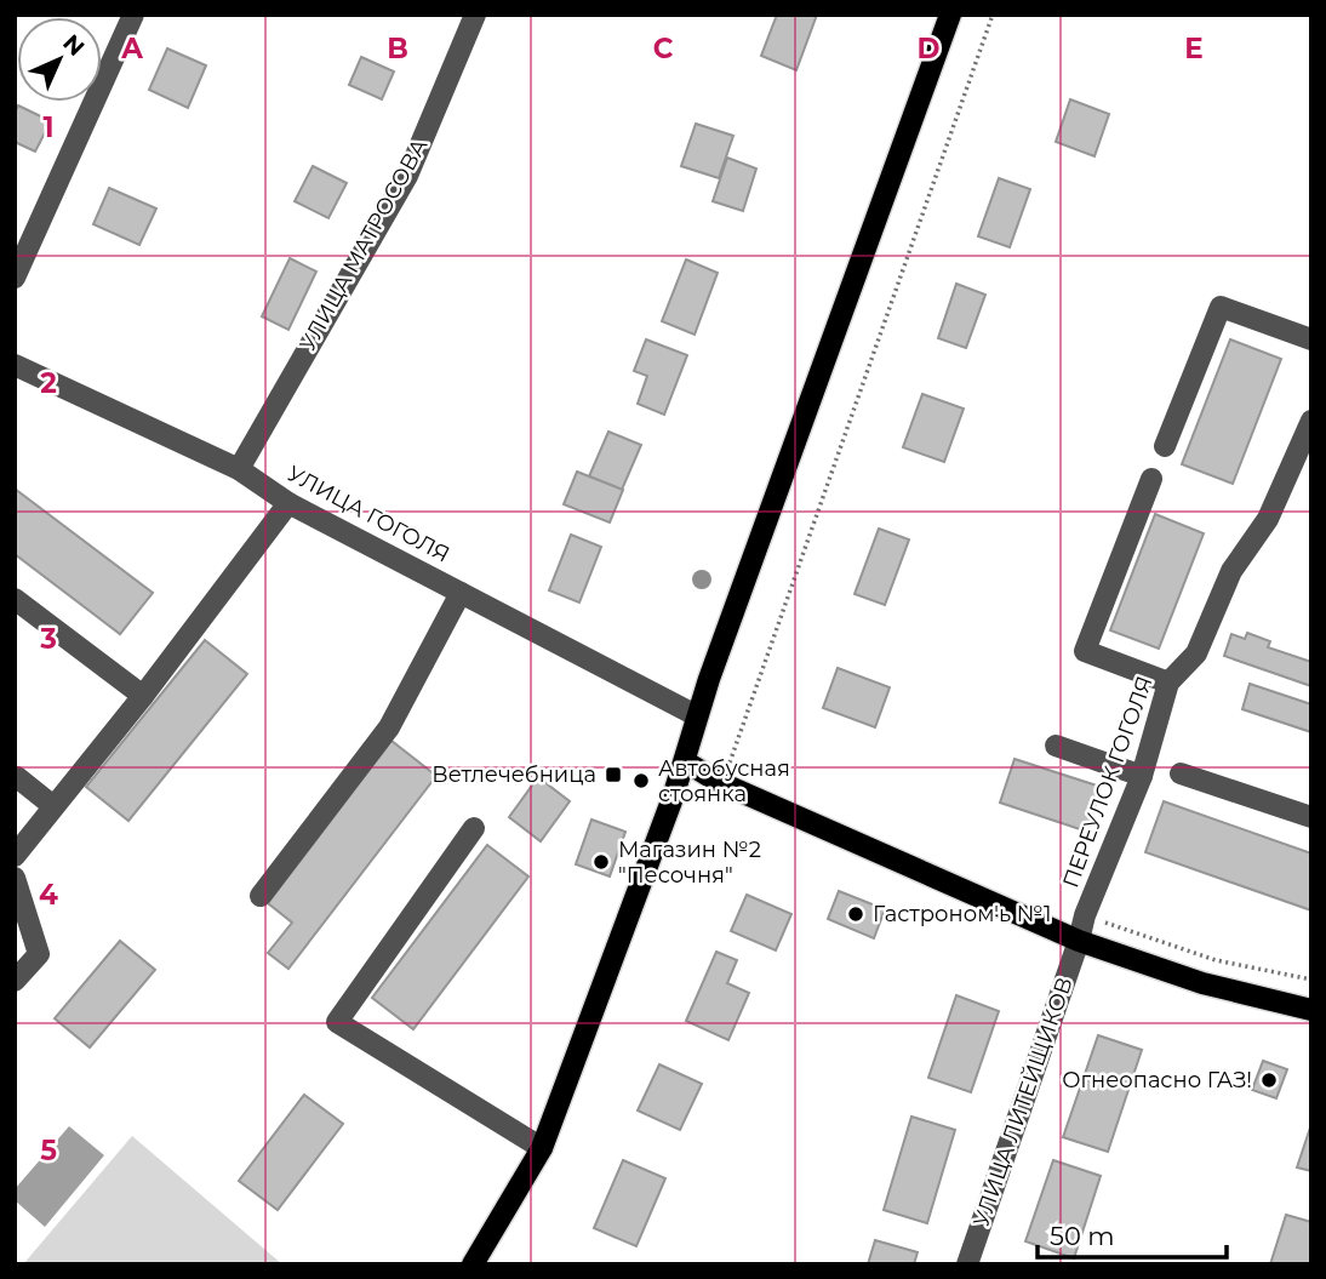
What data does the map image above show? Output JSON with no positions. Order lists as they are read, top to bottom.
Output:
{
  "streets": {
    "street": [
      "УЛИЦА МАТРОСОВА",
      "УЛИЦА ГОГОЛЯ",
      "ПЕРЕУЛОК ГОГОЛЯ",
      "УЛИЦА ЛИТЕЙЩИКОВ"
    ]
  },
  "crossings": [
    ["УЛИЦА МАТРОСОВА", "УЛИЦА ГОГОЛЯ"],
    ["ПЕРЕУЛОК ГОГОЛЯ", "УЛИЦА ЛИТЕЙЩИКОВ"]
  ],
  "places": {
    "transit": ["Ветлечебница"],
    "other": [
      "Автобусная стоянка",
      "Магазин №2 \"Песочня\"",
      "Гастроном'ь №1",
      "Огнеопасно ГАЗ!"
    ]
  },
  "scale_bar": "50 m",
  "north": "top right",
  "grid": {
    "columns": [
      "A",
      "B",
      "C",
      "D",
      "E"
    ],
    "rows": [
      "1",
      "2",
      "3",
      "4",
      "5"
    ]
  }
}
